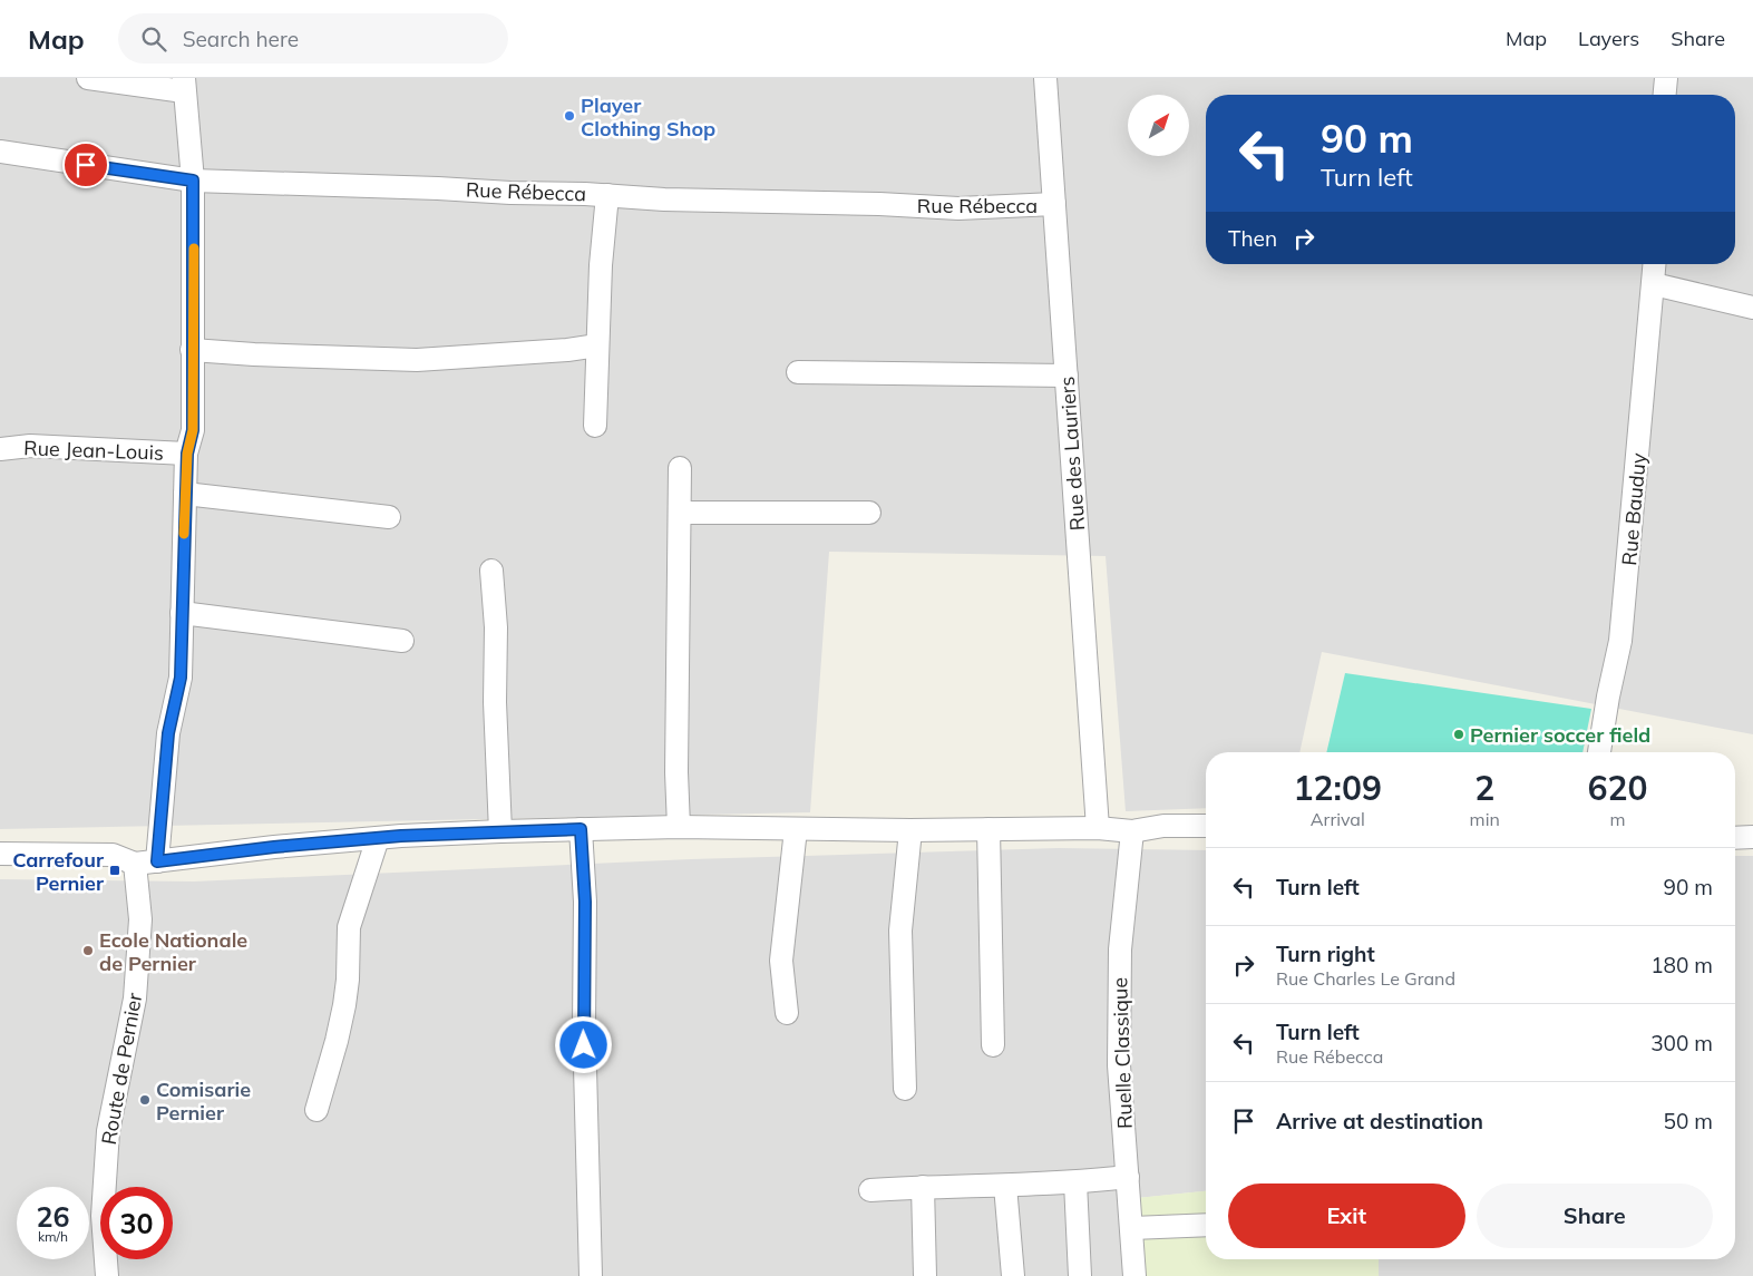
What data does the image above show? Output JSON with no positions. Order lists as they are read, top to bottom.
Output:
{
  "streets": {
    "street": [
      "Rue Rébecca",
      "Rue Jean-Louis",
      "Rue des Lauriers",
      "Rue Bauduy",
      "Ruelle Classique",
      "Route de Pernier"
    ]
  },
  "crossings": [
    ["Rue Rébecca", "Rue des Lauriers"]
  ],
  "places": {
    "other": [
      "Player Clothing Shop",
      "Pernier soccer field",
      "Ecole Nationale de Pernier",
      "Comisarie Pernier"
    ],
    "transit": ["Carrefour Pernier"]
  },
  "north": "top right",
  "page": {
    "header": "Map",
    "search": "Search here",
    "nav": ["Map", "Layers", "Share"],
    "turn": ["90 m", "Turn left"],
    "then": "Then",
    "eta": [
      "12:09",
      "Arrival",
      "2",
      "min",
      "620",
      "m"
    ],
    "list": [
      {
        "name": "Turn left",
        "value": "90 m"
      },
      {
        "name": "Turn right",
        "note": "Rue Charles Le Grand",
        "value": "180 m"
      },
      {
        "name": "Turn left",
        "note": "Rue Rébecca",
        "value": "300 m"
      },
      {
        "name": "Arrive at destination",
        "value": "50 m"
      }
    ],
    "buttons": ["Exit", "Share"],
    "speed": "26 km/h",
    "limit": "30"
  }
}
